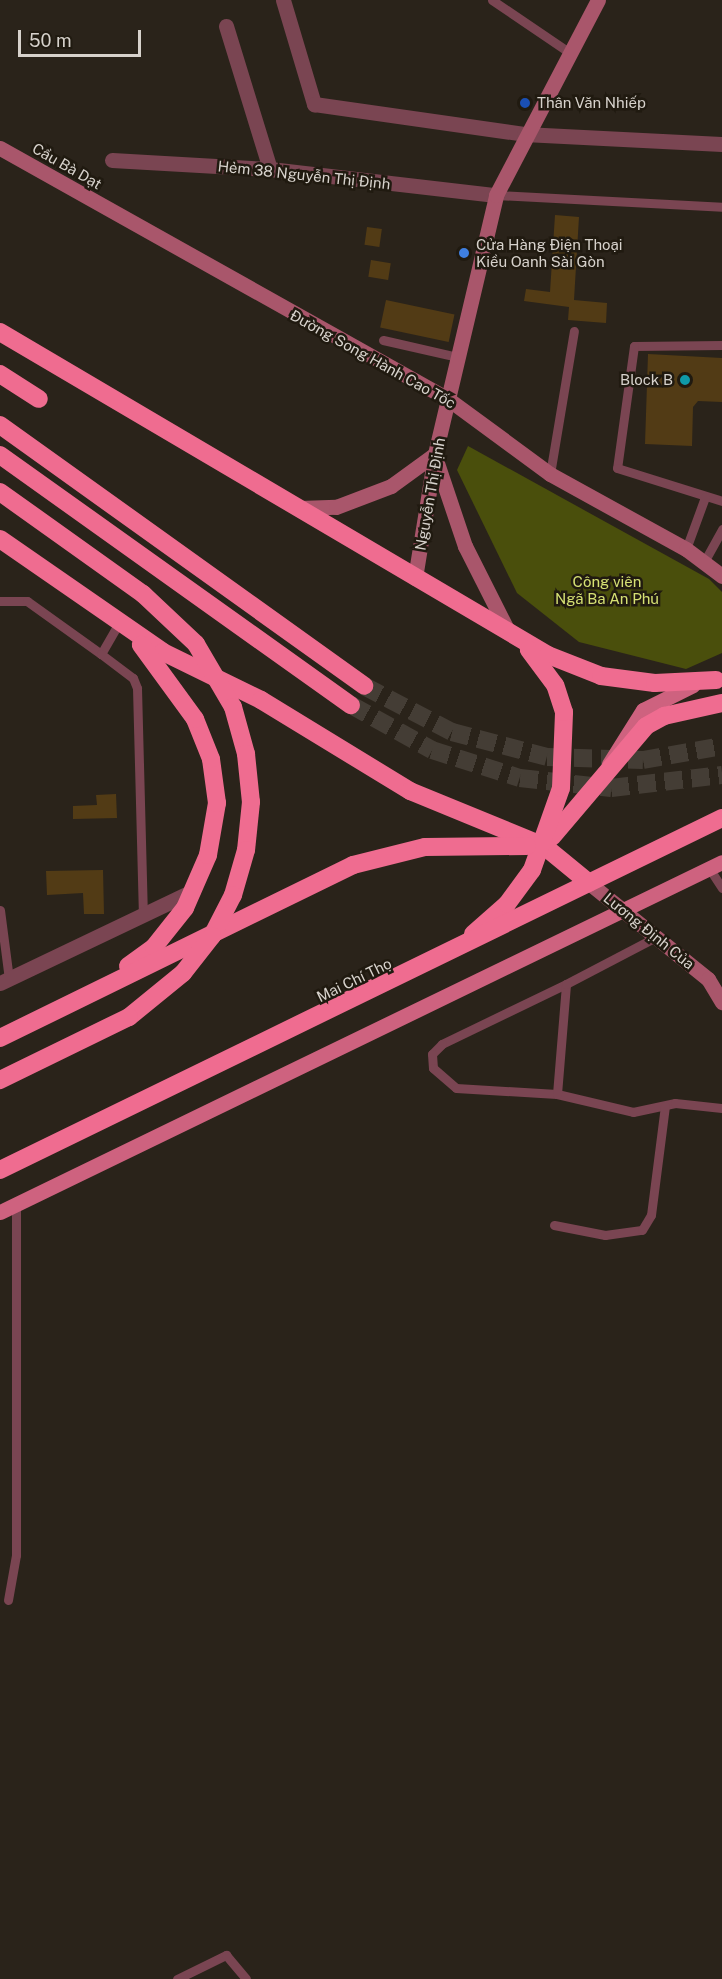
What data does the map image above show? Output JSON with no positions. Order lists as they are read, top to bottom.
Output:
{
  "streets": {
    "highway": ["Mai Chí Thọ"],
    "main road": [
      "Cầu Bà Dạt",
      "Đường Song Hành Cao Tốc",
      "Nguyễn Thị Định",
      "Lương Định Của"
    ],
    "street": ["Hẻm 38 Nguyễn Thị Định"]
  },
  "crossings": [
    ["Cầu Bà Dạt", "Đường Song Hành Cao Tốc"],
    ["Hẻm 38 Nguyễn Thị Định", "Nguyễn Thị Định"],
    ["Đường Song Hành Cao Tốc", "Nguyễn Thị Định"],
    ["Lương Định Của", "Mai Chí Thọ"]
  ],
  "parks": ["Công viên Ngã Ba An Phú"],
  "places": ["Thân Văn Nhiếp", "Cửa Hàng Điện Thoại Kiều Oanh Sài Gòn", "Block B"],
  "scale_bar": "50 m"
}
